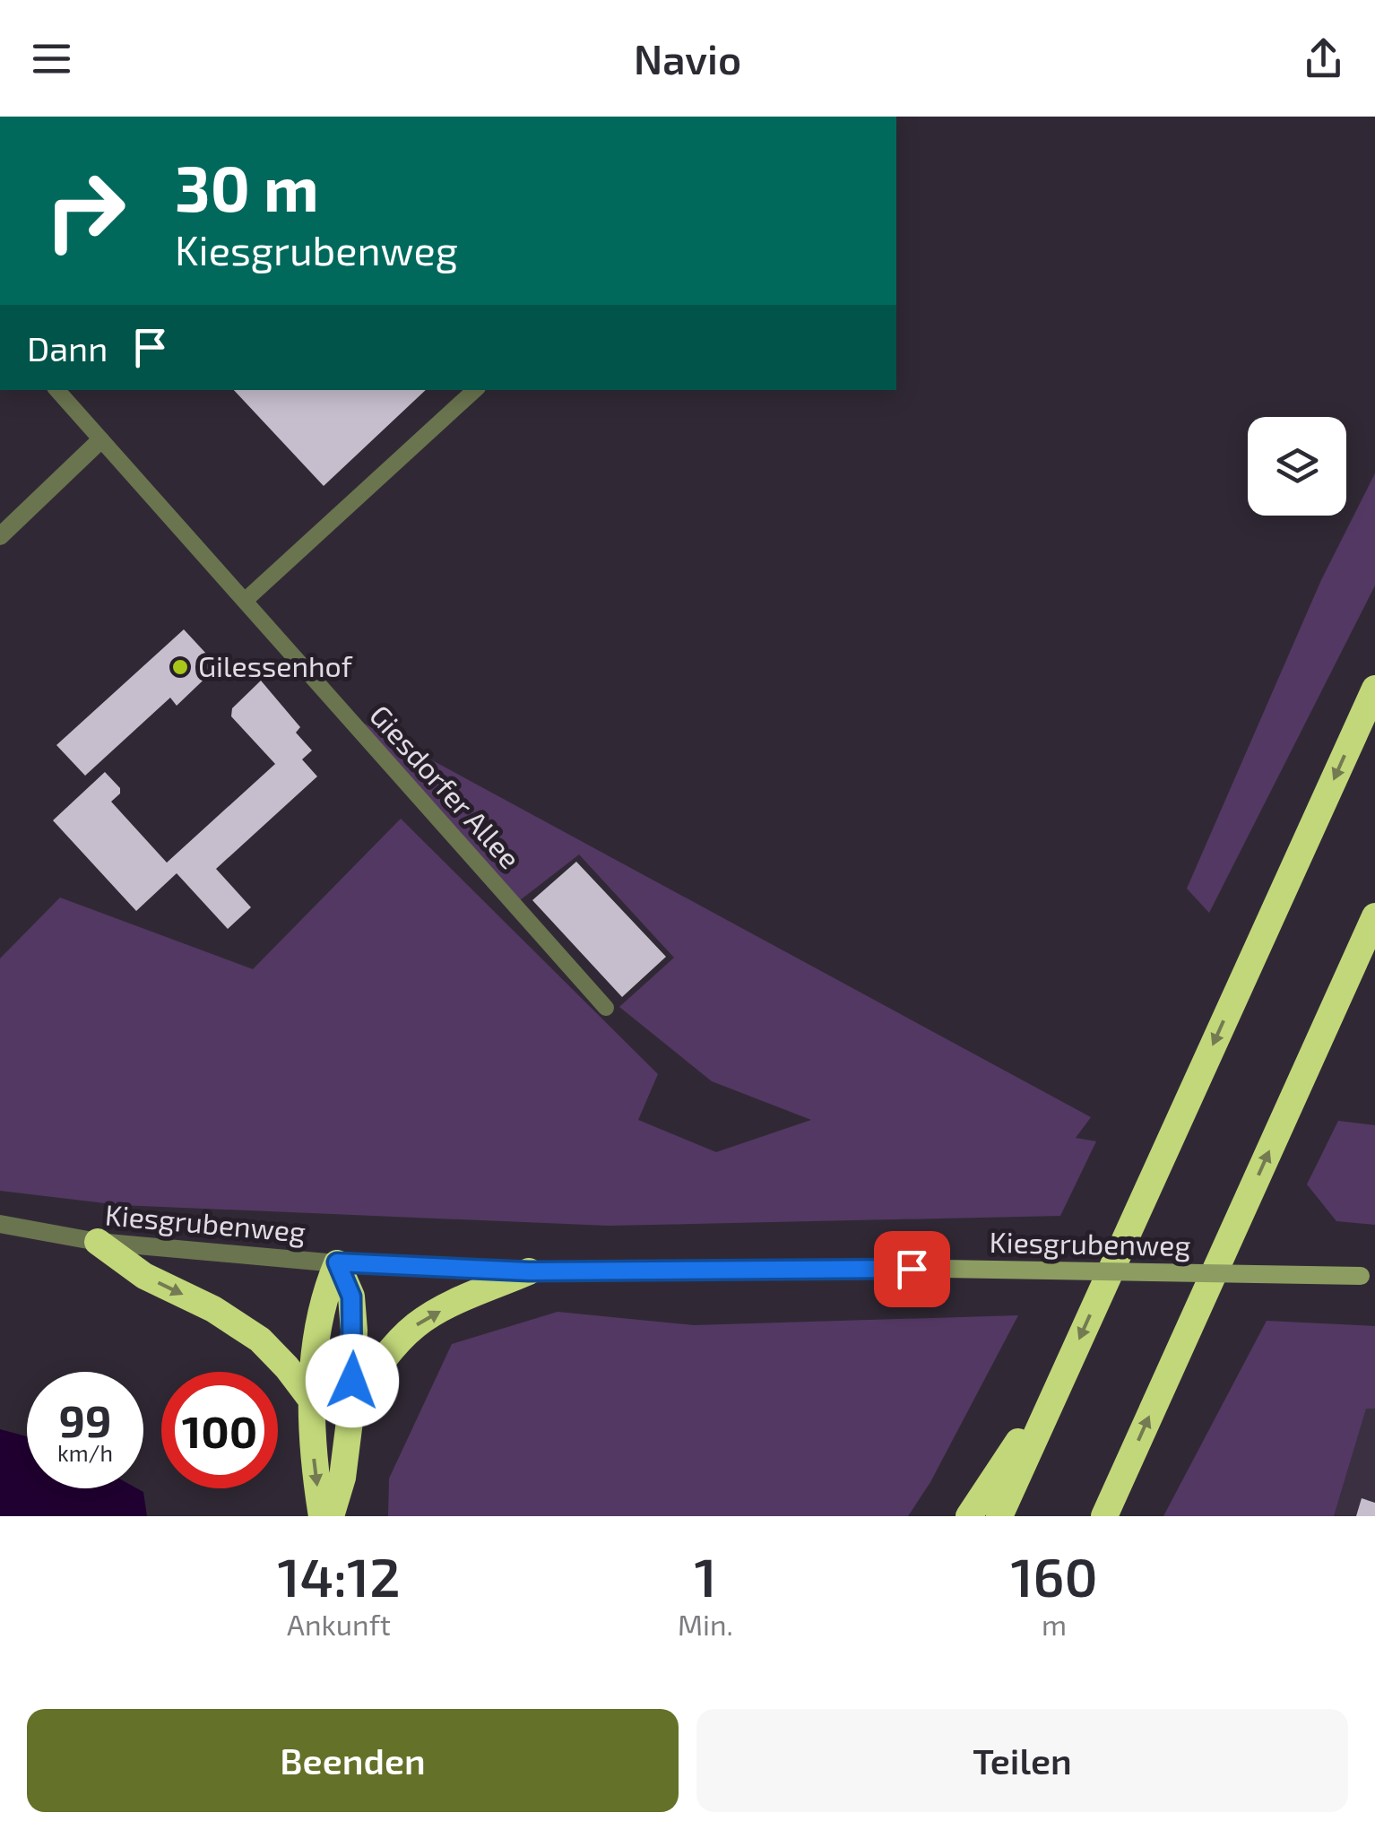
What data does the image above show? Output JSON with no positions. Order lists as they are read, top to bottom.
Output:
{
  "streets": {
    "main road": ["Kiesgrubenweg"],
    "lane": ["Giesdorfer Allee"]
  },
  "places": ["Gilessenhof"],
  "page": {
    "header": "Navio",
    "turn": ["30 m", "Kiesgrubenweg"],
    "then": "Dann",
    "speed": "99 km/h",
    "limit": "100",
    "eta": [
      "14:12",
      "Ankunft",
      "1",
      "Min.",
      "160",
      "m"
    ],
    "buttons": ["Beenden", "Teilen"]
  }
}
